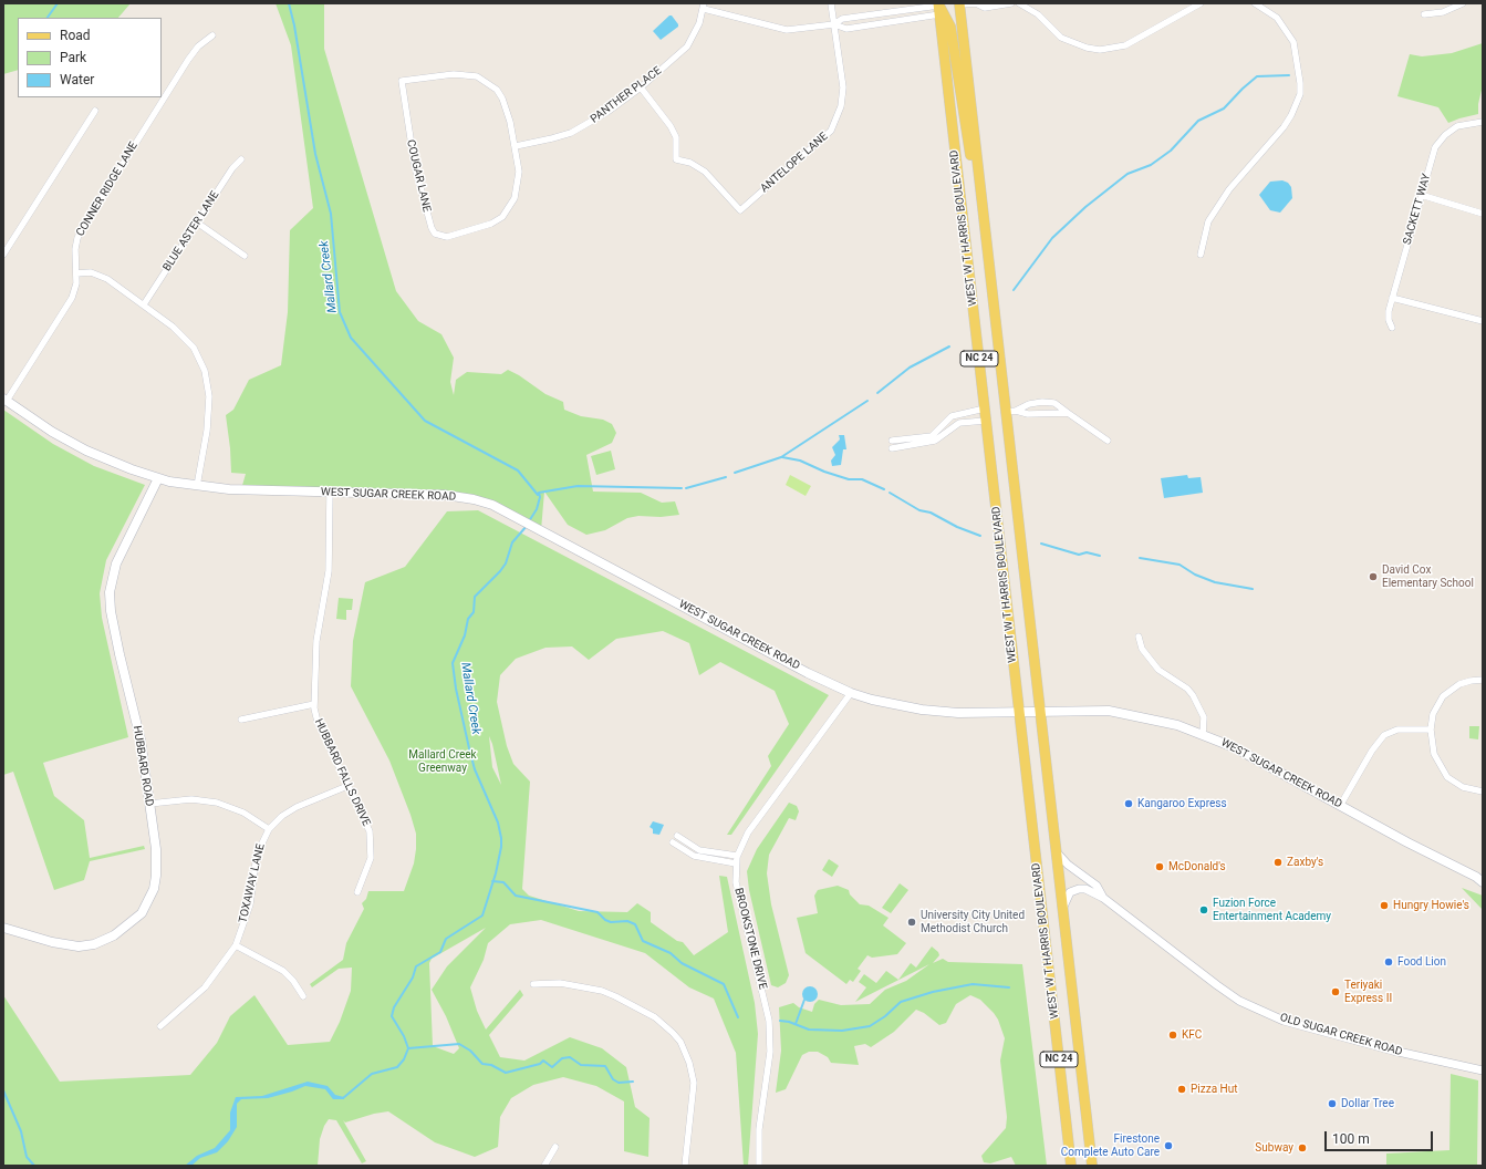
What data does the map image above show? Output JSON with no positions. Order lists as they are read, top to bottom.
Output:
{
  "streets": {
    "main road": [
      "WEST W T HARRIS BOULEVARD",
      "NC 24",
      "WEST SUGAR CREEK ROAD",
      "HUBBARD ROAD"
    ],
    "street": [
      "PANTHER PLACE",
      "ANTELOPE LANE",
      "COUGAR LANE",
      "CONNER RIDGE LANE",
      "SACKETT WAY",
      "BLUE ASTER LANE",
      "HUBBARD FALLS DRIVE",
      "TOXAWAY LANE",
      "BROOKSTONE DRIVE",
      "OLD SUGAR CREEK ROAD"
    ]
  },
  "crossings": [
    ["PANTHER PLACE", "ANTELOPE LANE"],
    ["PANTHER PLACE", "COUGAR LANE"],
    ["CONNER RIDGE LANE", "WEST SUGAR CREEK ROAD"],
    ["WEST W T HARRIS BOULEVARD", "WEST SUGAR CREEK ROAD"],
    ["WEST W T HARRIS BOULEVARD", "OLD SUGAR CREEK ROAD"],
    ["WEST SUGAR CREEK ROAD", "HUBBARD ROAD"],
    ["WEST SUGAR CREEK ROAD", "HUBBARD FALLS DRIVE"],
    ["WEST SUGAR CREEK ROAD", "BROOKSTONE DRIVE"],
    ["HUBBARD FALLS DRIVE", "TOXAWAY LANE"]
  ],
  "water": ["Mallard Creek"],
  "parks": ["Mallard Creek Greenway"],
  "places": [
    "David Cox Elementary School",
    "Kangaroo Express",
    "Zaxby's",
    "McDonald's",
    "Hungry Howie's",
    "Fuzion Force Entertainment Academy",
    "University City United Methodist Church",
    "Food Lion",
    "Teriyaki Express II",
    "KFC",
    "Pizza Hut",
    "Dollar Tree",
    "Firestone Complete Auto Care",
    "Subway"
  ],
  "legend": ["Road", "Park", "Water"],
  "scale_bar": "100 m"
}
